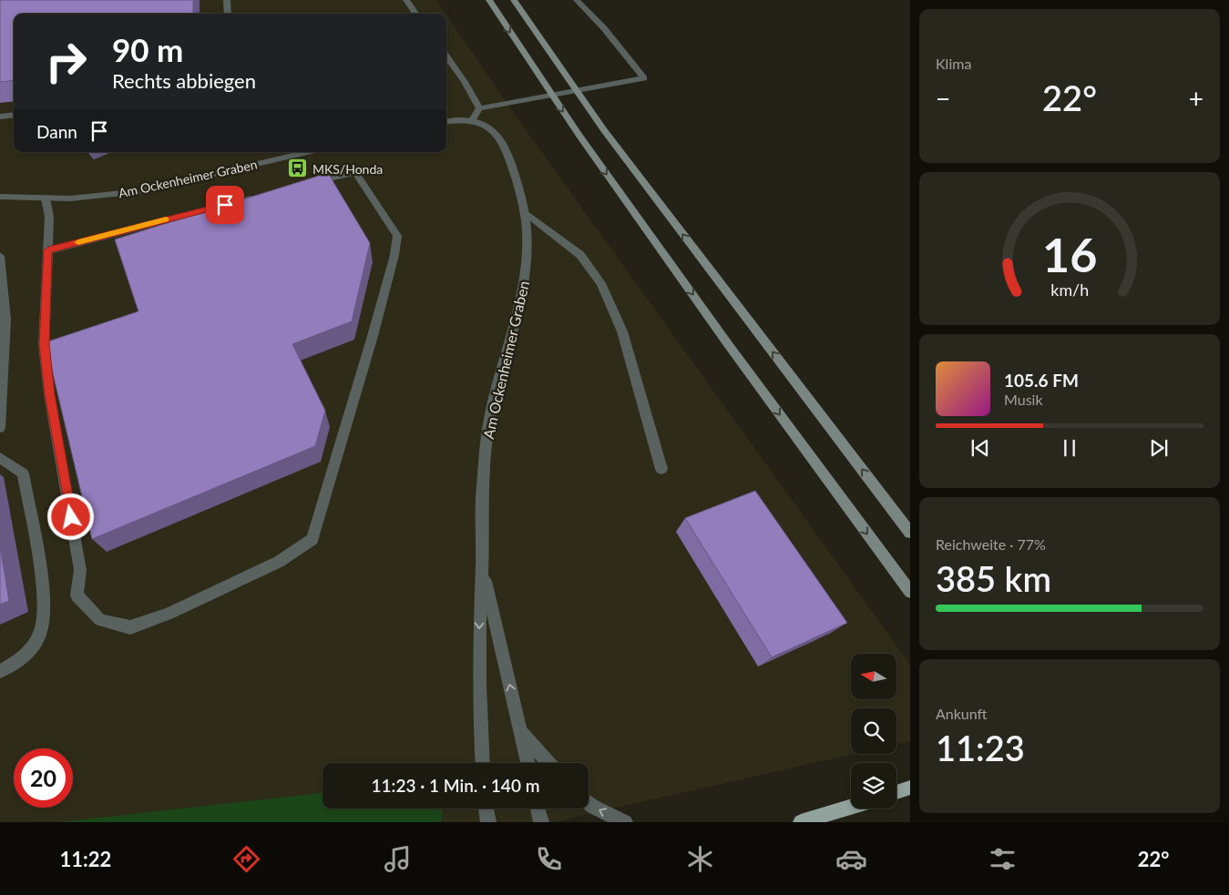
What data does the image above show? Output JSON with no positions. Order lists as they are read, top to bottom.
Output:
{
  "streets": {
    "street": ["Am Ockenheimer Graben"]
  },
  "places": {
    "bus stop": ["MKS/Honda"]
  },
  "north": "left",
  "page": {
    "tile": [
      "Klima",
      ["Reichweite · 77%", "385 km"],
      ["Ankunft", "11:23"]
    ],
    "turn": ["90 m", "Rechts abbiegen"],
    "heat": ["−", "22°", "+"],
    "then": "Dann",
    "song": ["105.6 FM", "Musik"],
    "limit": "20",
    "trip": "11:23 · 1 Min. · 140 m",
    "tabs": ["11:22", "22°"],
    "gauge": ["16", "km/h"]
  }
}
